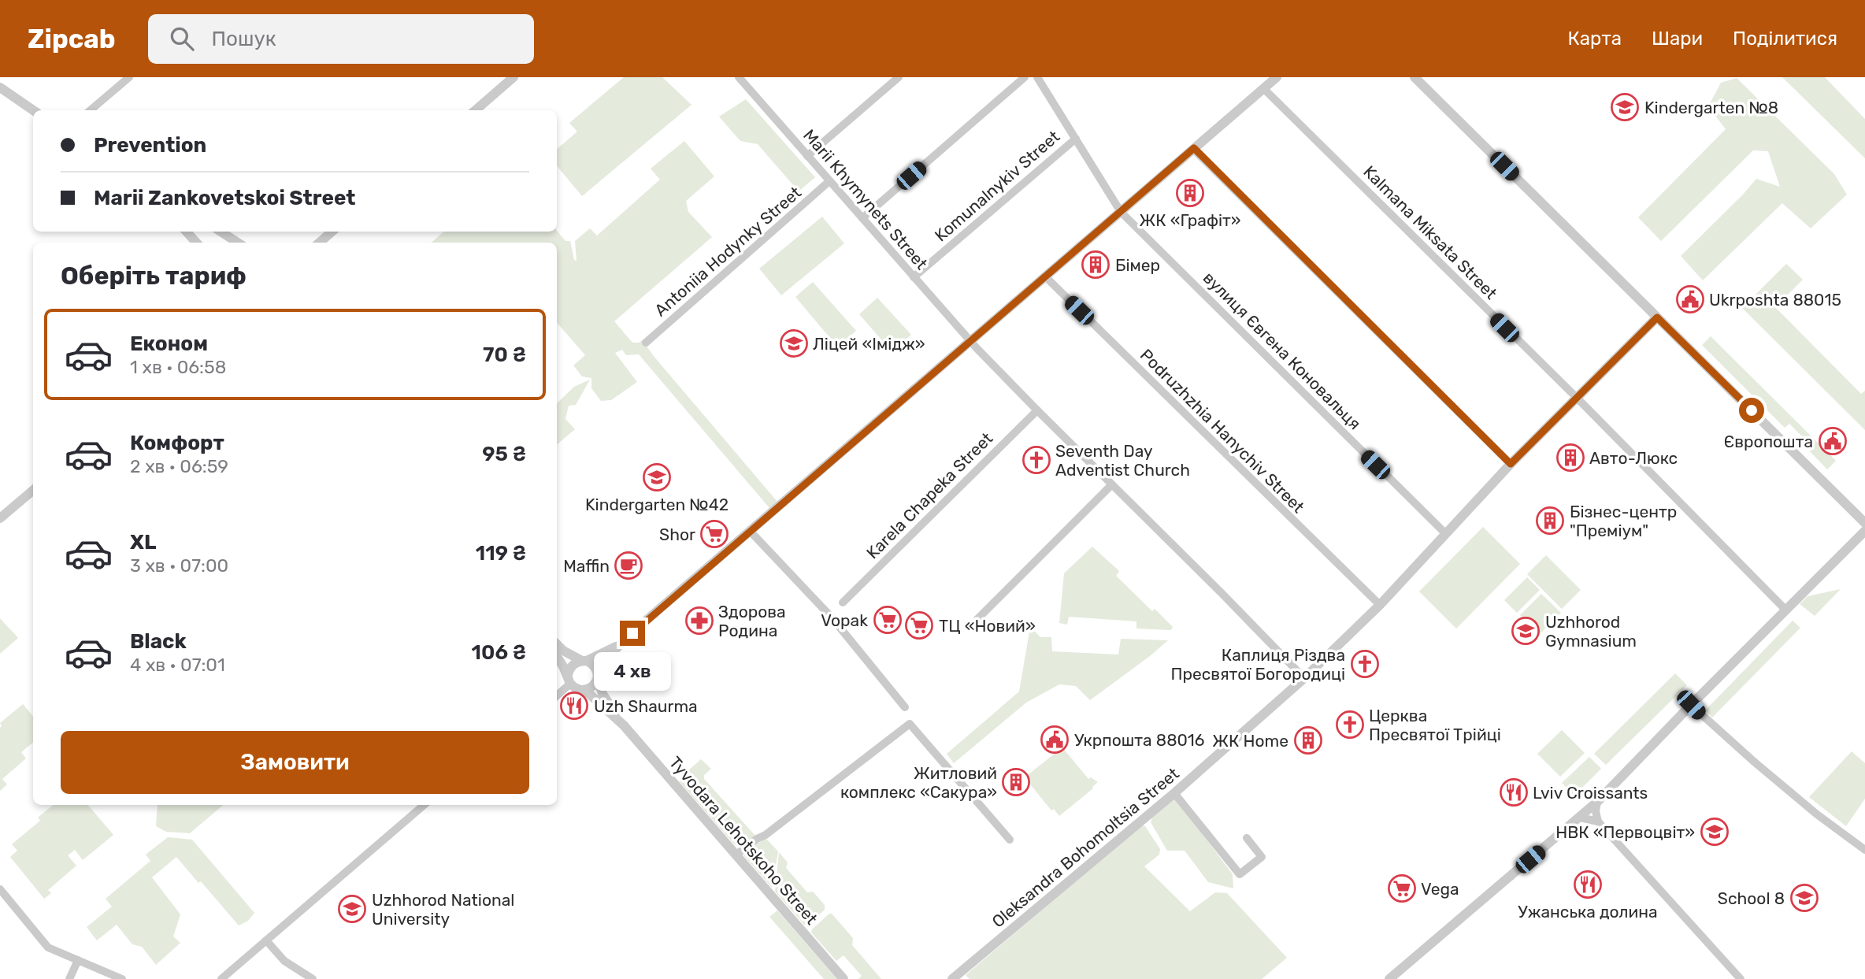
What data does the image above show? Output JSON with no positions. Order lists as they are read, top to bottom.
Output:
{
  "streets": {
    "street": [
      "Komunalnykiv Street",
      "Marii Khymynets Street",
      "Kalmana Miksata Street",
      "Antoniia Hodynky Street",
      "вулиця Євгена Коновальця",
      "Podruzhzhia Hanychiv Street",
      "Karela Chapeka Street",
      "Tyvodara Lehotskoho Street",
      "Oleksandra Bohomoltsia Street"
    ]
  },
  "crossings": [
    ["Komunalnykiv Street", "Marii Khymynets Street"],
    ["Komunalnykiv Street", "вулиця Євгена Коновальця"],
    ["Marii Khymynets Street", "Antoniia Hodynky Street"],
    ["Marii Khymynets Street", "Karela Chapeka Street"],
    ["Marii Khymynets Street", "Oleksandra Bohomoltsia Street"],
    ["Kalmana Miksata Street", "Oleksandra Bohomoltsia Street"],
    ["вулиця Євгена Коновальця", "Oleksandra Bohomoltsia Street"],
    ["Podruzhzhia Hanychiv Street", "Oleksandra Bohomoltsia Street"]
  ],
  "places": {
    "school or university": [
      "Kindergarten №8",
      "Ліцей «Імідж»",
      "Kindergarten №42",
      "Uzhhorod Gymnasium",
      "НВК «Первоцвіт»",
      "School 8",
      "Uzhhorod National University"
    ],
    "building": [
      "ЖК «Графіт»",
      "Бімер",
      "Авто-Люкс",
      "Бізнес-центр \"Преміум\"",
      "ЖК Home",
      "Житловий комплекс «Сакура»"
    ],
    "public building": ["Ukrposhta 88015", "Європошта", "Укрпошта 88016"],
    "church": ["Seventh Day Adventist Church", "Каплиця Різдва Пресвятої Богородиці", "Церква Пресвятої Трійці"],
    "supermarket": [
      "Shor",
      "Vopak",
      "ТЦ «Новий»",
      "Vega"
    ],
    "cafe": ["Maffin"],
    "pharmacy": ["Здорова Родина"],
    "restaurant": ["Uzh Shaurma", "Lviv Croissants", "Ужанська долина"]
  },
  "page": {
    "header": "Zipcab",
    "search": "Пошук",
    "nav": ["Карта", "Шари", "Поділитися"],
    "banner": ["Prevention", "Marii Zankovetskoi Street"],
    "heading": "Оберіть тариф",
    "list": [
      {
        "name": "Економ",
        "note": "1 хв · 06:58",
        "value": "70 ₴"
      },
      {
        "name": "Комфорт",
        "note": "2 хв · 06:59",
        "value": "95 ₴"
      },
      {
        "name": "XL",
        "note": "3 хв · 07:00",
        "value": "119 ₴"
      },
      {
        "name": "Black",
        "note": "4 хв · 07:01",
        "value": "106 ₴"
      }
    ],
    "bubble": "4 хв",
    "buttons": "Замовити"
  }
}
